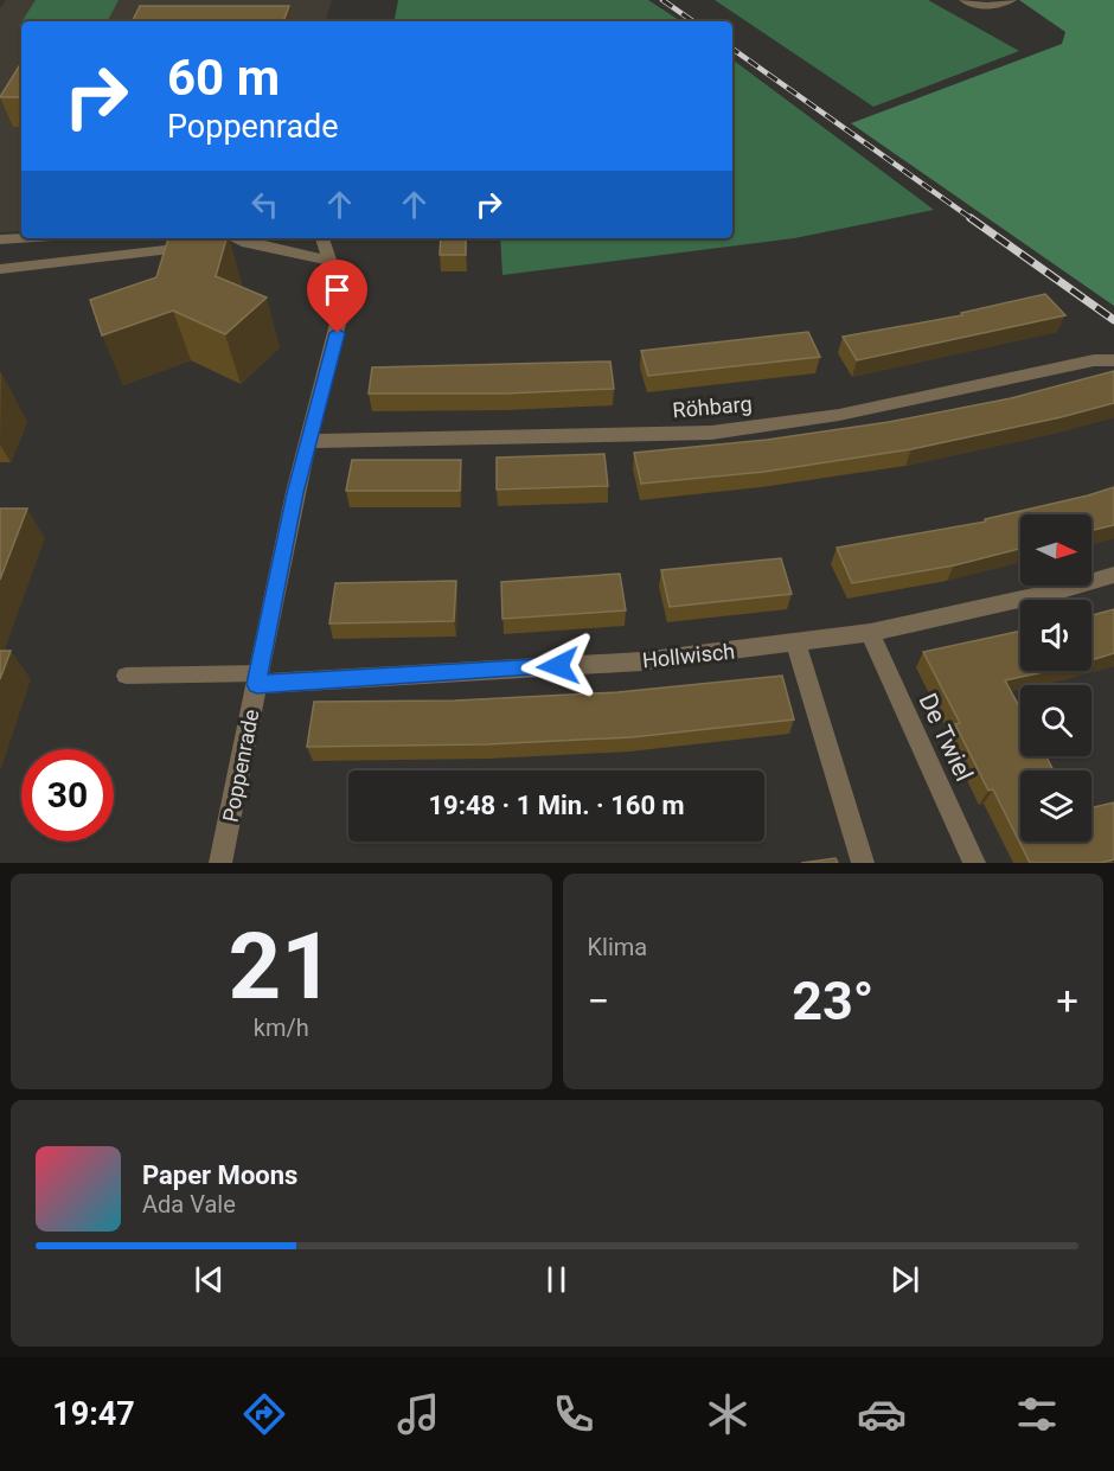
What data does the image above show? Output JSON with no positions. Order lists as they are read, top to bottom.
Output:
{
  "streets": {
    "street": [
      "Röhbarg",
      "Hollwisch",
      "De Twiel",
      "Poppenrade"
    ]
  },
  "crossings": [
    ["Röhbarg", "Poppenrade"],
    ["Hollwisch", "De Twiel"],
    ["Hollwisch", "Poppenrade"]
  ],
  "north": "right",
  "page": {
    "turn": ["60 m", "Poppenrade"],
    "limit": "30",
    "trip": "19:48 · 1 Min. · 160 m",
    "tile": [
      ["21", "km/h"],
      "Klima"
    ],
    "heat": ["−", "23°", "+"],
    "song": ["Paper Moons", "Ada Vale"],
    "tabs": "19:47"
  }
}
